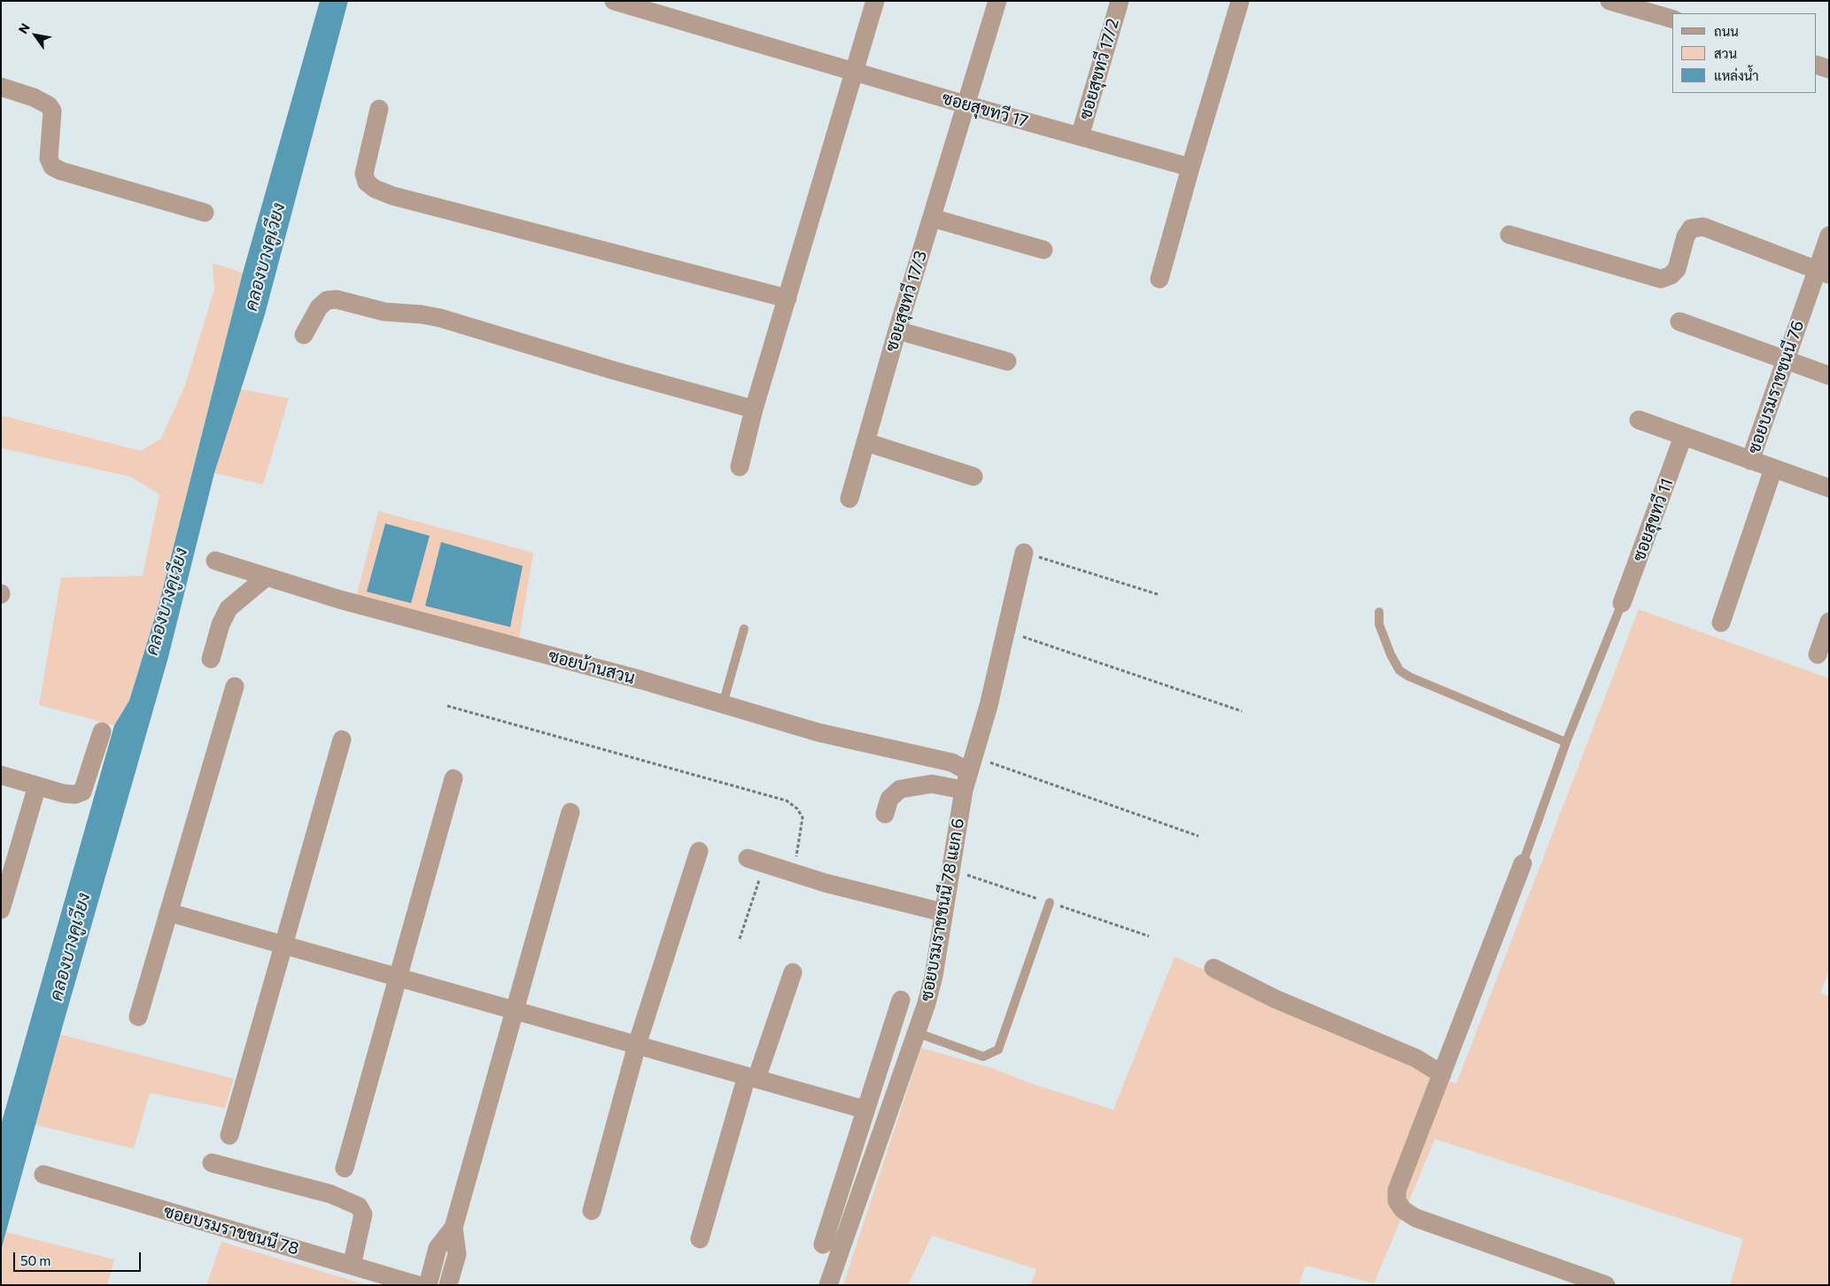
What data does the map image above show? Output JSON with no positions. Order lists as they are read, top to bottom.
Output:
{
  "streets": {
    "street": [
      "ซอยสุขทวี 17/2",
      "ซอยสุขทวี 17",
      "ซอยสุขทวี 17/3",
      "ซอยบรมราชชนนี 76",
      "ซอยสุขทวี 11",
      "ซอยบ้านสวน",
      "ซอยบรมราชชนนี 78 แยก 6",
      "ซอยบรมราชชนนี 78"
    ]
  },
  "crossings": [
    ["ซอยสุขทวี 17/2", "ซอยสุขทวี 17"],
    ["ซอยสุขทวี 17", "ซอยสุขทวี 17/3"],
    ["ซอยบ้านสวน", "ซอยบรมราชชนนี 78 แยก 6"]
  ],
  "water": ["คลองบางคูเวียง"],
  "legend": ["ถนน", "สวน", "แหล่งน้ำ"],
  "scale_bar": "50 m",
  "north": "top left"
}
